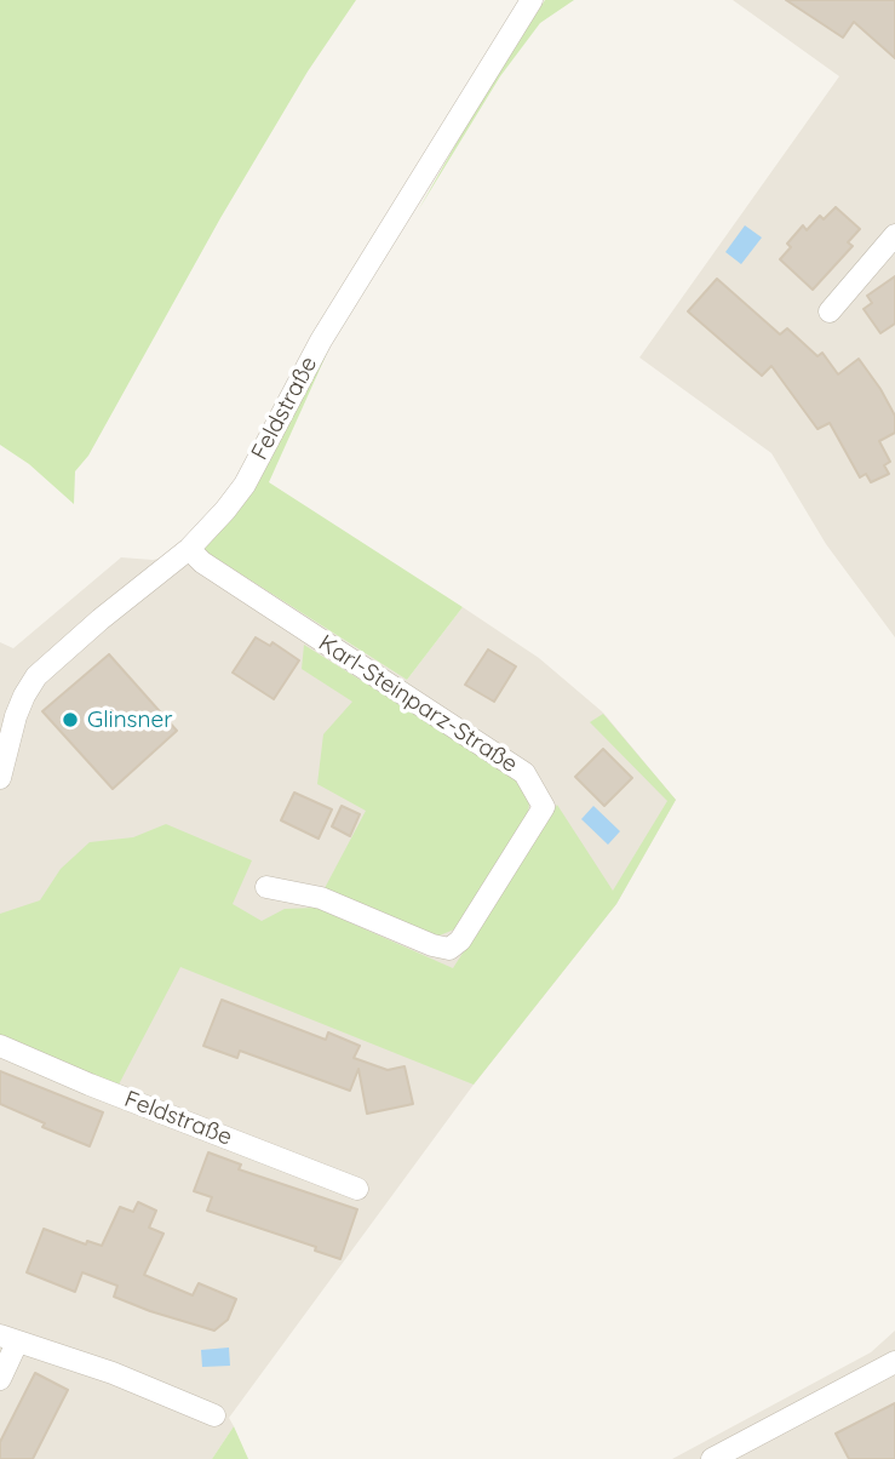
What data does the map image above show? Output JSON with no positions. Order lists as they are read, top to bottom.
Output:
{
  "streets": {
    "street": ["Feldstraße", "Karl-Steinparz-Straße"]
  },
  "crossings": [
    ["Feldstraße", "Karl-Steinparz-Straße"]
  ],
  "places": ["Glinsner"]
}
